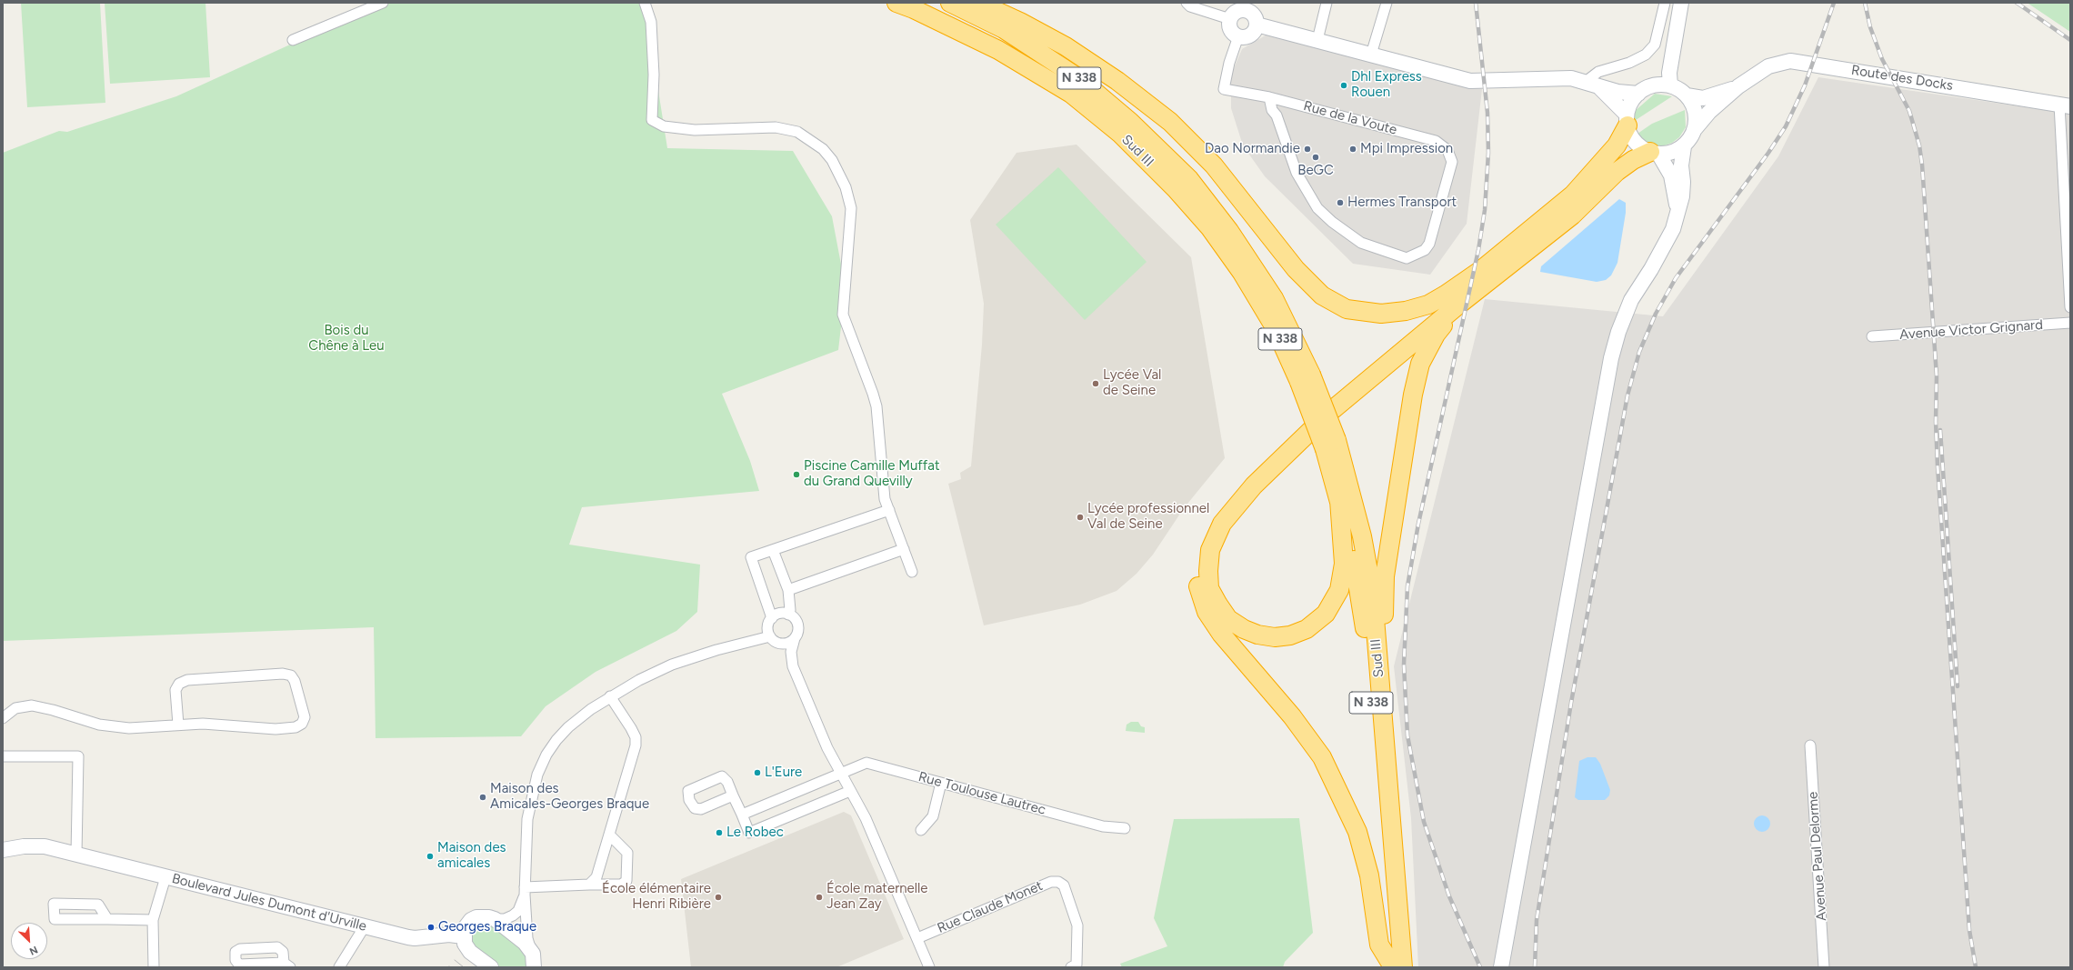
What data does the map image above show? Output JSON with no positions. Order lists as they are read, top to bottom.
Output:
{
  "streets": {
    "highway": ["N 338", "Sud III"],
    "street": [
      "Route des Docks",
      "Rue de la Voute",
      "Avenue Victor Grignard",
      "Rue Toulouse Lautrec",
      "Avenue Paul Delorme",
      "Boulevard Jules Dumont d'Urville",
      "Rue Claude Monet"
    ]
  },
  "crossings": [
    ["N 338", "Sud III"]
  ],
  "parks": ["Bois du Chêne à Leu"],
  "places": [
    "Dhl Express Rouen",
    "Dao Normandie",
    "Mpi Impression",
    "BeGC",
    "Hermes Transport",
    "Lycée Val de Seine",
    "Piscine Camille Muffat du Grand Quevilly",
    "Lycée professionnel Val de Seine",
    "L'Eure",
    "Maison des Amicales-Georges Braque",
    "Le Robec",
    "Maison des amicales",
    "École élémentaire Henri Ribière",
    "École maternelle Jean Zay",
    "Georges Braque"
  ],
  "north": "bottom right"
}
